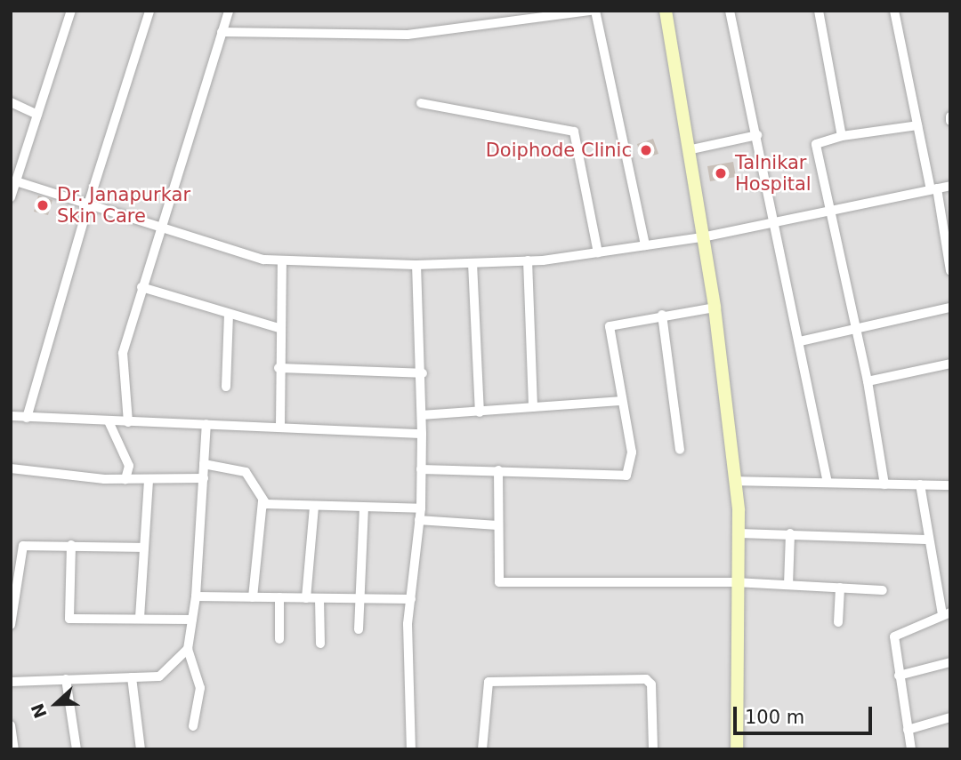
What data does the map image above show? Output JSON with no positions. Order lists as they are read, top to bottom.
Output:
{
  "places": ["Doiphode Clinic", "Talnikar Hospital", "Dr. Janapurkar Skin Care"],
  "scale_bar": "100 m",
  "north": "left"
}
